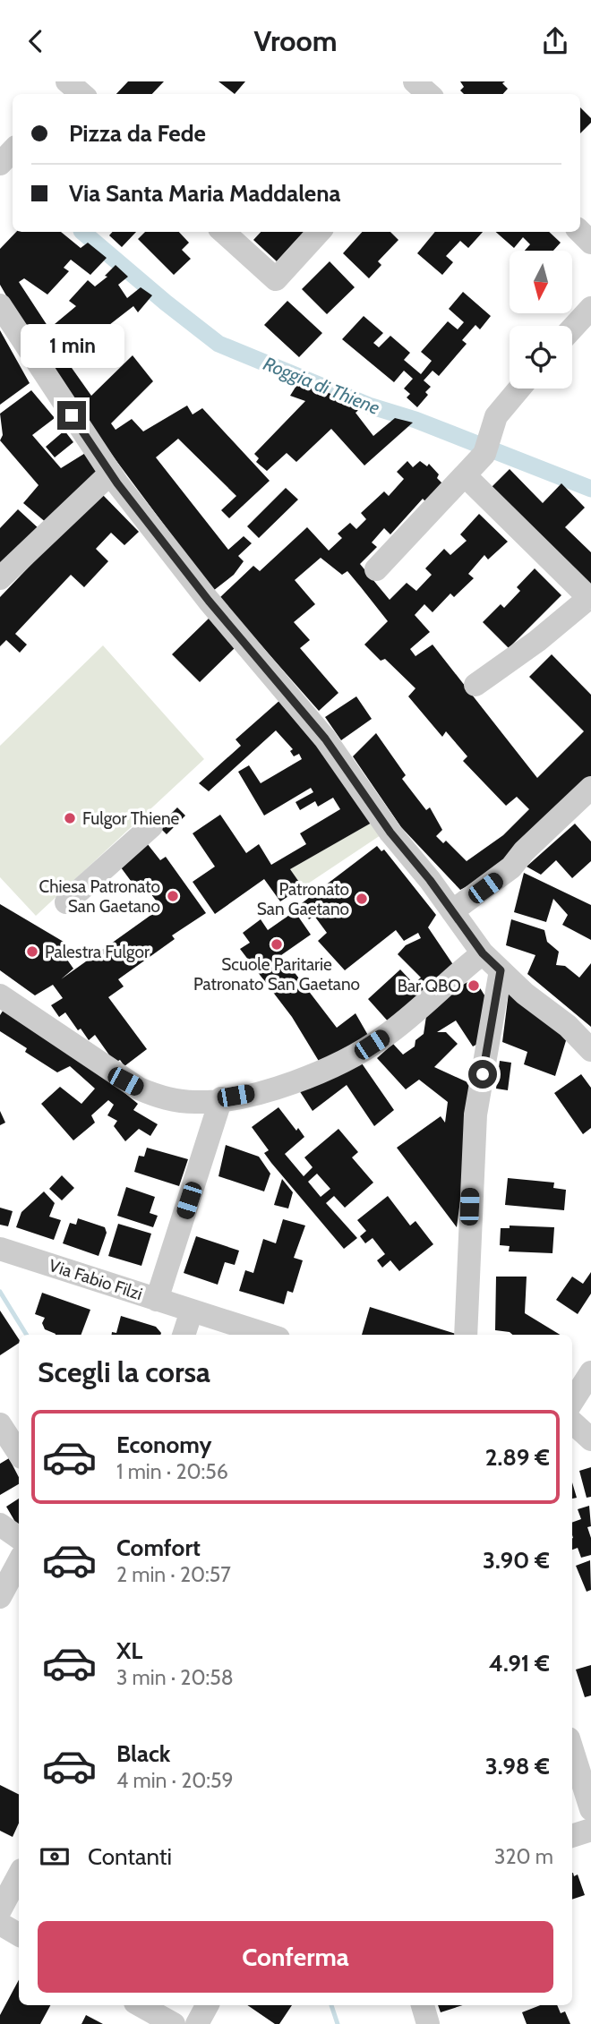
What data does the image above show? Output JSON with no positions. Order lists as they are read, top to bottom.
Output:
{
  "streets": {
    "street": ["Via Fabio Filzi"]
  },
  "water": ["Roggia di Thiene"],
  "places": [
    "Fulgor Thiene",
    "Chiesa Patronato San Gaetano",
    "Patronato San Gaetano",
    "Scuole Paritarie Patronato San Gaetano",
    "Palestra Fulgor",
    "Bar QBO"
  ],
  "north": "bottom",
  "page": {
    "header": "Vroom",
    "banner": ["Pizza da Fede", "Via Santa Maria Maddalena"],
    "bubble": "1 min",
    "heading": "Scegli la corsa",
    "list": [
      {
        "name": "Economy",
        "note": "1 min · 20:56",
        "value": "2.89 €"
      },
      {
        "name": "Comfort",
        "note": "2 min · 20:57",
        "value": "3.90 €"
      },
      {
        "name": "XL",
        "note": "3 min · 20:58",
        "value": "4.91 €"
      },
      {
        "name": "Black",
        "note": "4 min · 20:59",
        "value": "3.98 €"
      }
    ],
    "pay": ["Contanti", "320 m"],
    "buttons": "Conferma"
  }
}
